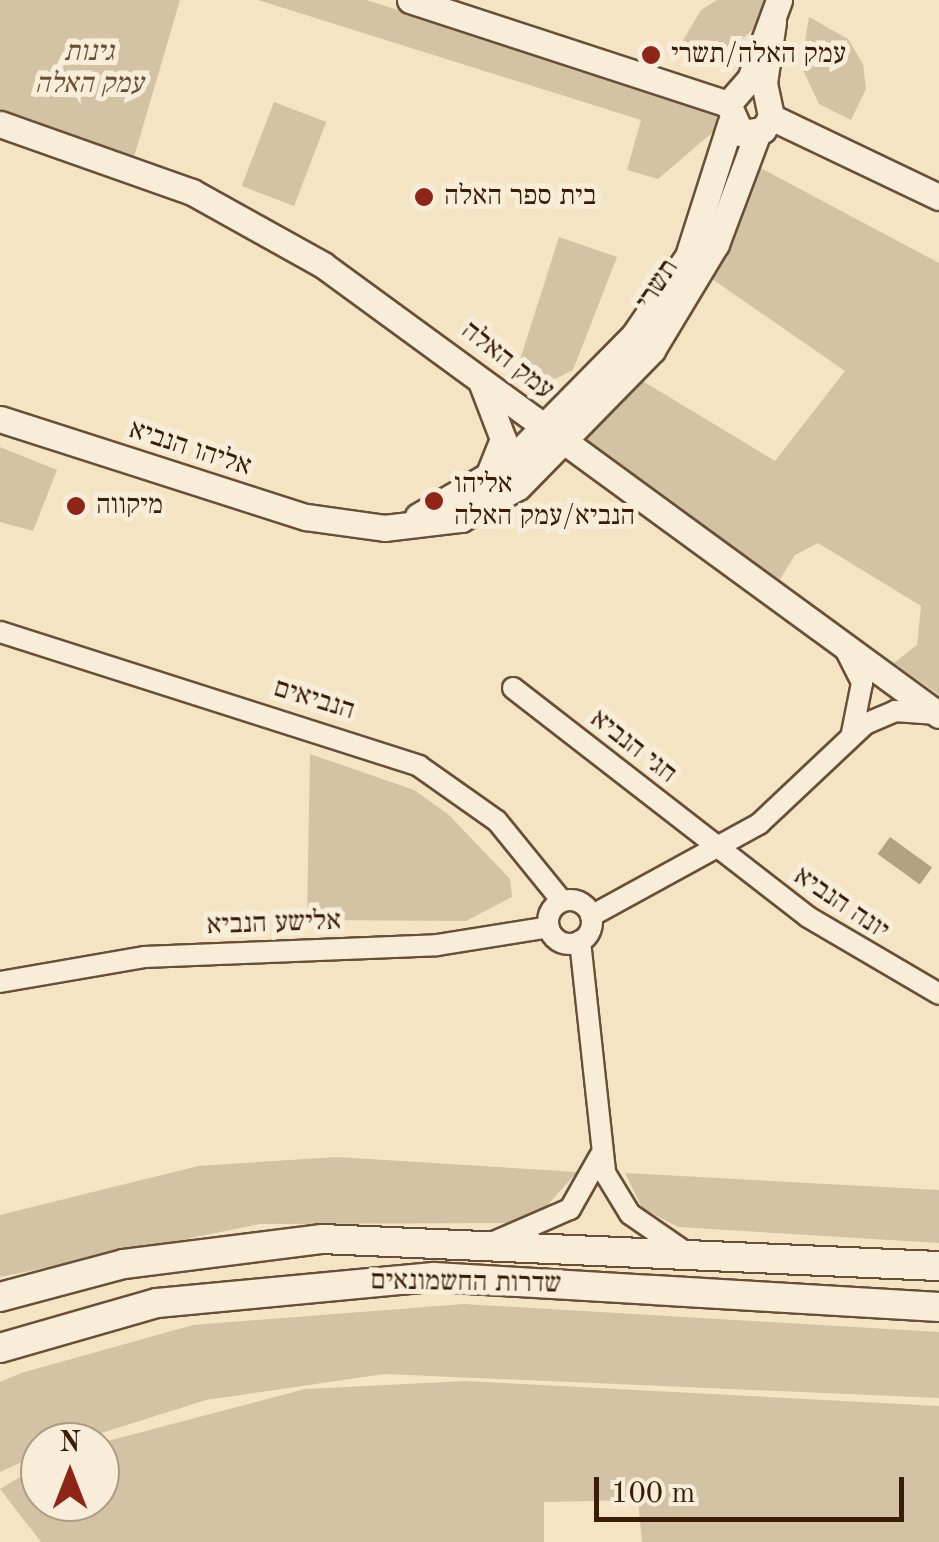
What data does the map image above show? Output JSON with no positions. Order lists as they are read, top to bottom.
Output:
{
  "streets": {
    "main road": ["שדרות החשמונאים"],
    "street": [
      "תשרי",
      "עמק האלה",
      "אליהו הנביא",
      "הנביאים",
      "חגי הנביא",
      "יונה הנביא",
      "אלישע הנביא"
    ]
  },
  "crossings": [
    ["תשרי", "עמק האלה"],
    ["תשרי", "אליהו הנביא"],
    ["עמק האלה", "אליהו הנביא"],
    ["חגי הנביא", "יונה הנביא"]
  ],
  "parks": ["גינות עמק האלה"],
  "places": [
    "עמק האלה/תשרי",
    "בית ספר האלה",
    "אליהו הנביא/עמק האלה",
    "מיקווה"
  ],
  "scale_bar": "100 m",
  "north": "top"
}
